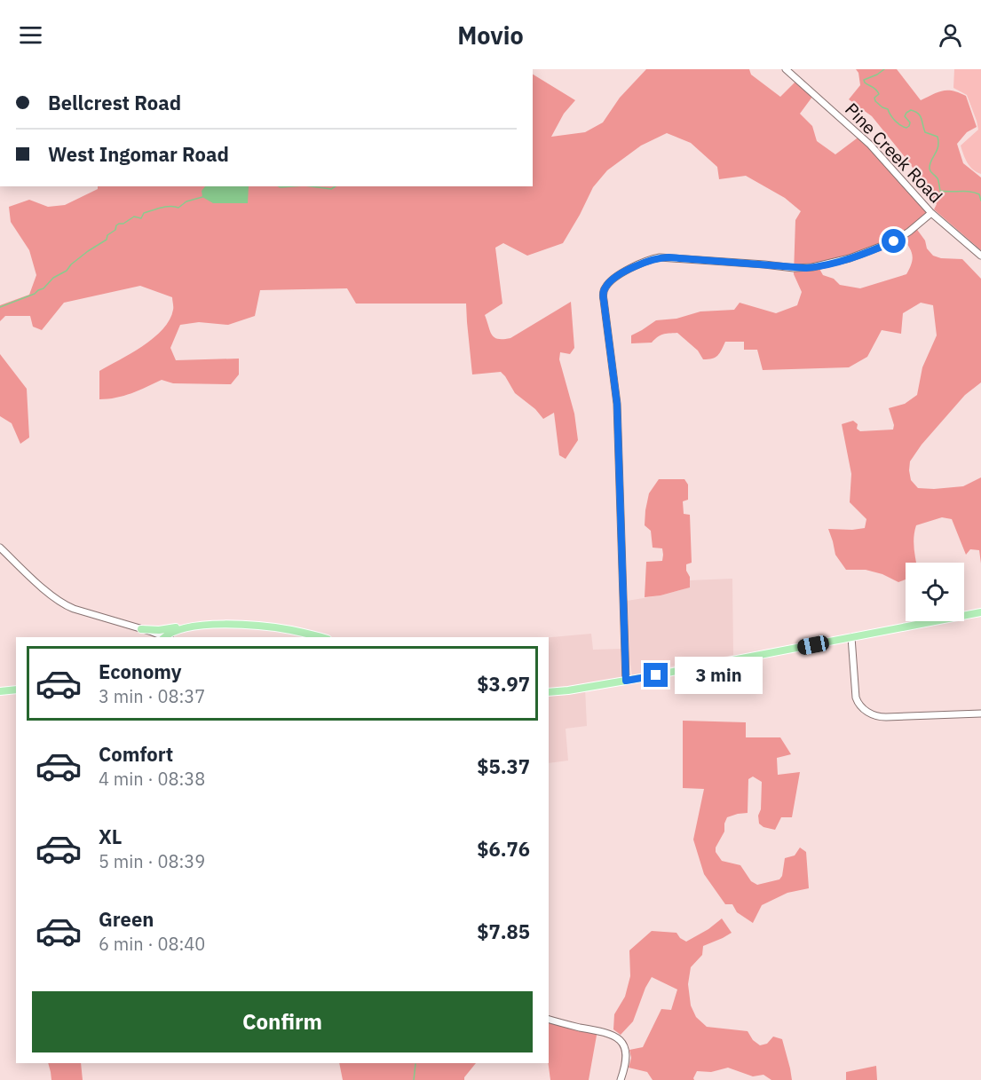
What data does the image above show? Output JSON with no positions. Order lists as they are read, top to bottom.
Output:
{
  "streets": {
    "street": ["Pine Creek Road"]
  },
  "page": {
    "header": "Movio",
    "banner": ["Bellcrest Road", "West Ingomar Road"],
    "list": [
      {
        "name": "Economy",
        "note": "3 min · 08:37",
        "value": "$3.97"
      },
      {
        "name": "Comfort",
        "note": "4 min · 08:38",
        "value": "$5.37"
      },
      {
        "name": "XL",
        "note": "5 min · 08:39",
        "value": "$6.76"
      },
      {
        "name": "Green",
        "note": "6 min · 08:40",
        "value": "$7.85"
      }
    ],
    "bubble": "3 min",
    "buttons": "Confirm"
  }
}
